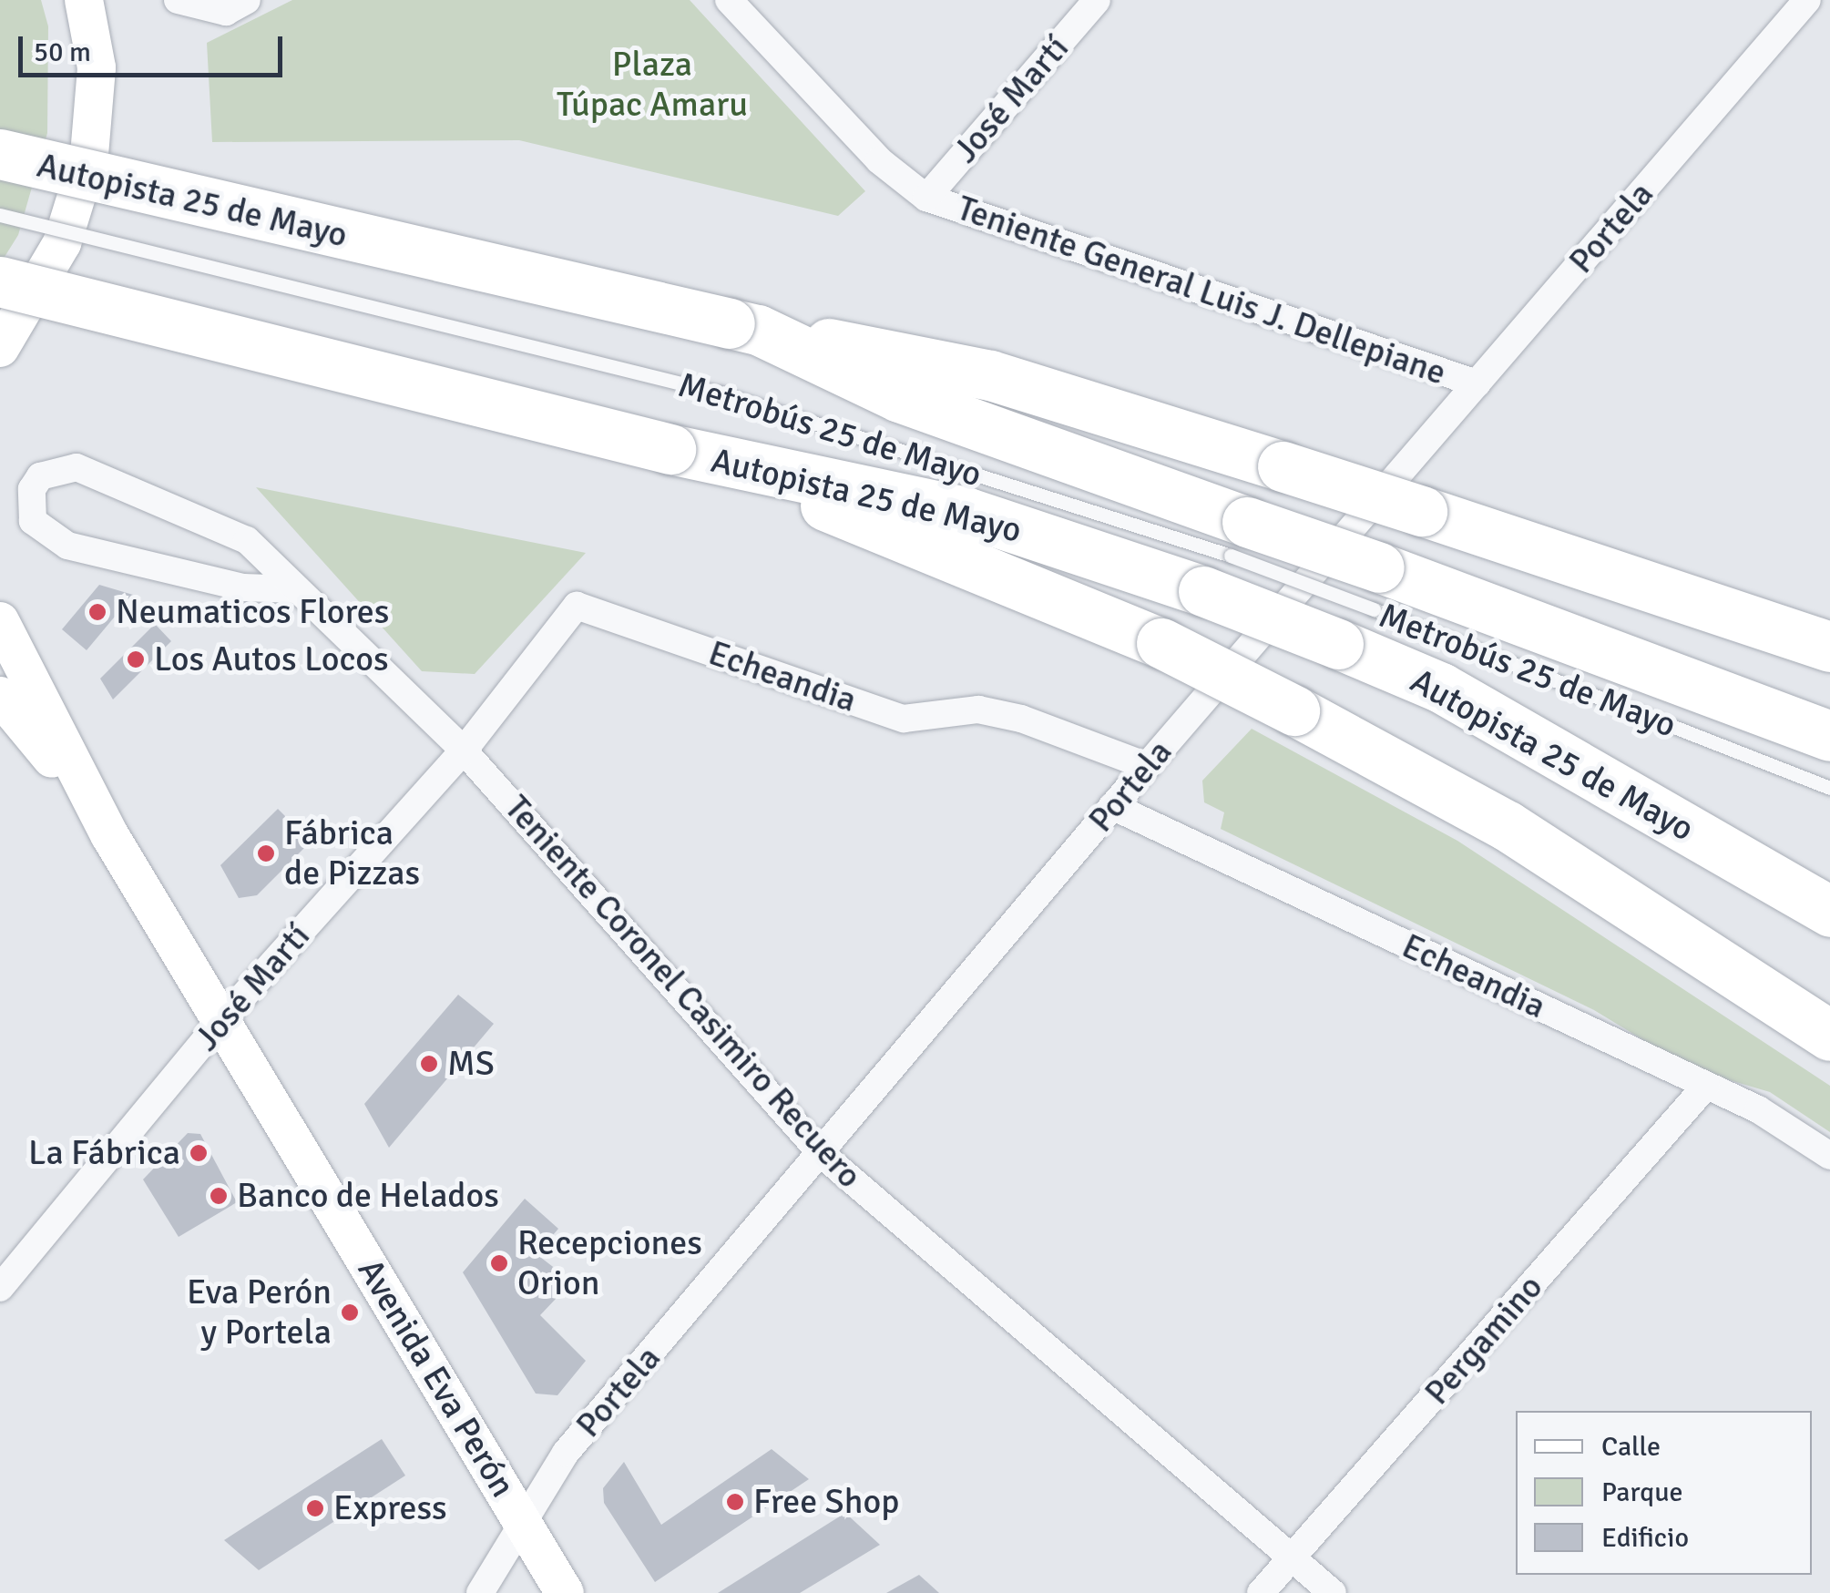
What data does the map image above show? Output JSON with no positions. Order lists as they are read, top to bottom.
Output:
{
  "streets": {
    "highway": ["Autopista 25 de Mayo"],
    "main road": ["Avenida Eva Perón"],
    "street": [
      "José Martí",
      "Portela",
      "Teniente General Luis J. Dellepiane",
      "Echeandia",
      "Teniente Coronel Casimiro Recuero",
      "Pergamino"
    ],
    "lane": ["Metrobús 25 de Mayo"]
  },
  "crossings": [
    ["José Martí", "Teniente General Luis J. Dellepiane"],
    ["José Martí", "Echeandia"],
    ["José Martí", "Teniente Coronel Casimiro Recuero"],
    ["José Martí", "Avenida Eva Perón"],
    ["Autopista 25 de Mayo", "Metrobús 25 de Mayo"],
    ["Portela", "Teniente General Luis J. Dellepiane"],
    ["Portela", "Echeandia"],
    ["Portela", "Teniente Coronel Casimiro Recuero"],
    ["Portela", "Avenida Eva Perón"],
    ["Echeandia", "Pergamino"],
    ["Teniente Coronel Casimiro Recuero", "Pergamino"]
  ],
  "parks": ["Plaza Túpac Amaru"],
  "places": [
    "Neumaticos Flores",
    "Los Autos Locos",
    "Fábrica de Pizzas",
    "MS",
    "La Fábrica",
    "Banco de Helados",
    "Recepciones Orion",
    "Eva Perón y Portela",
    "Free Shop",
    "Express"
  ],
  "legend": ["Calle", "Parque", "Edificio"],
  "scale_bar": "50 m"
}
